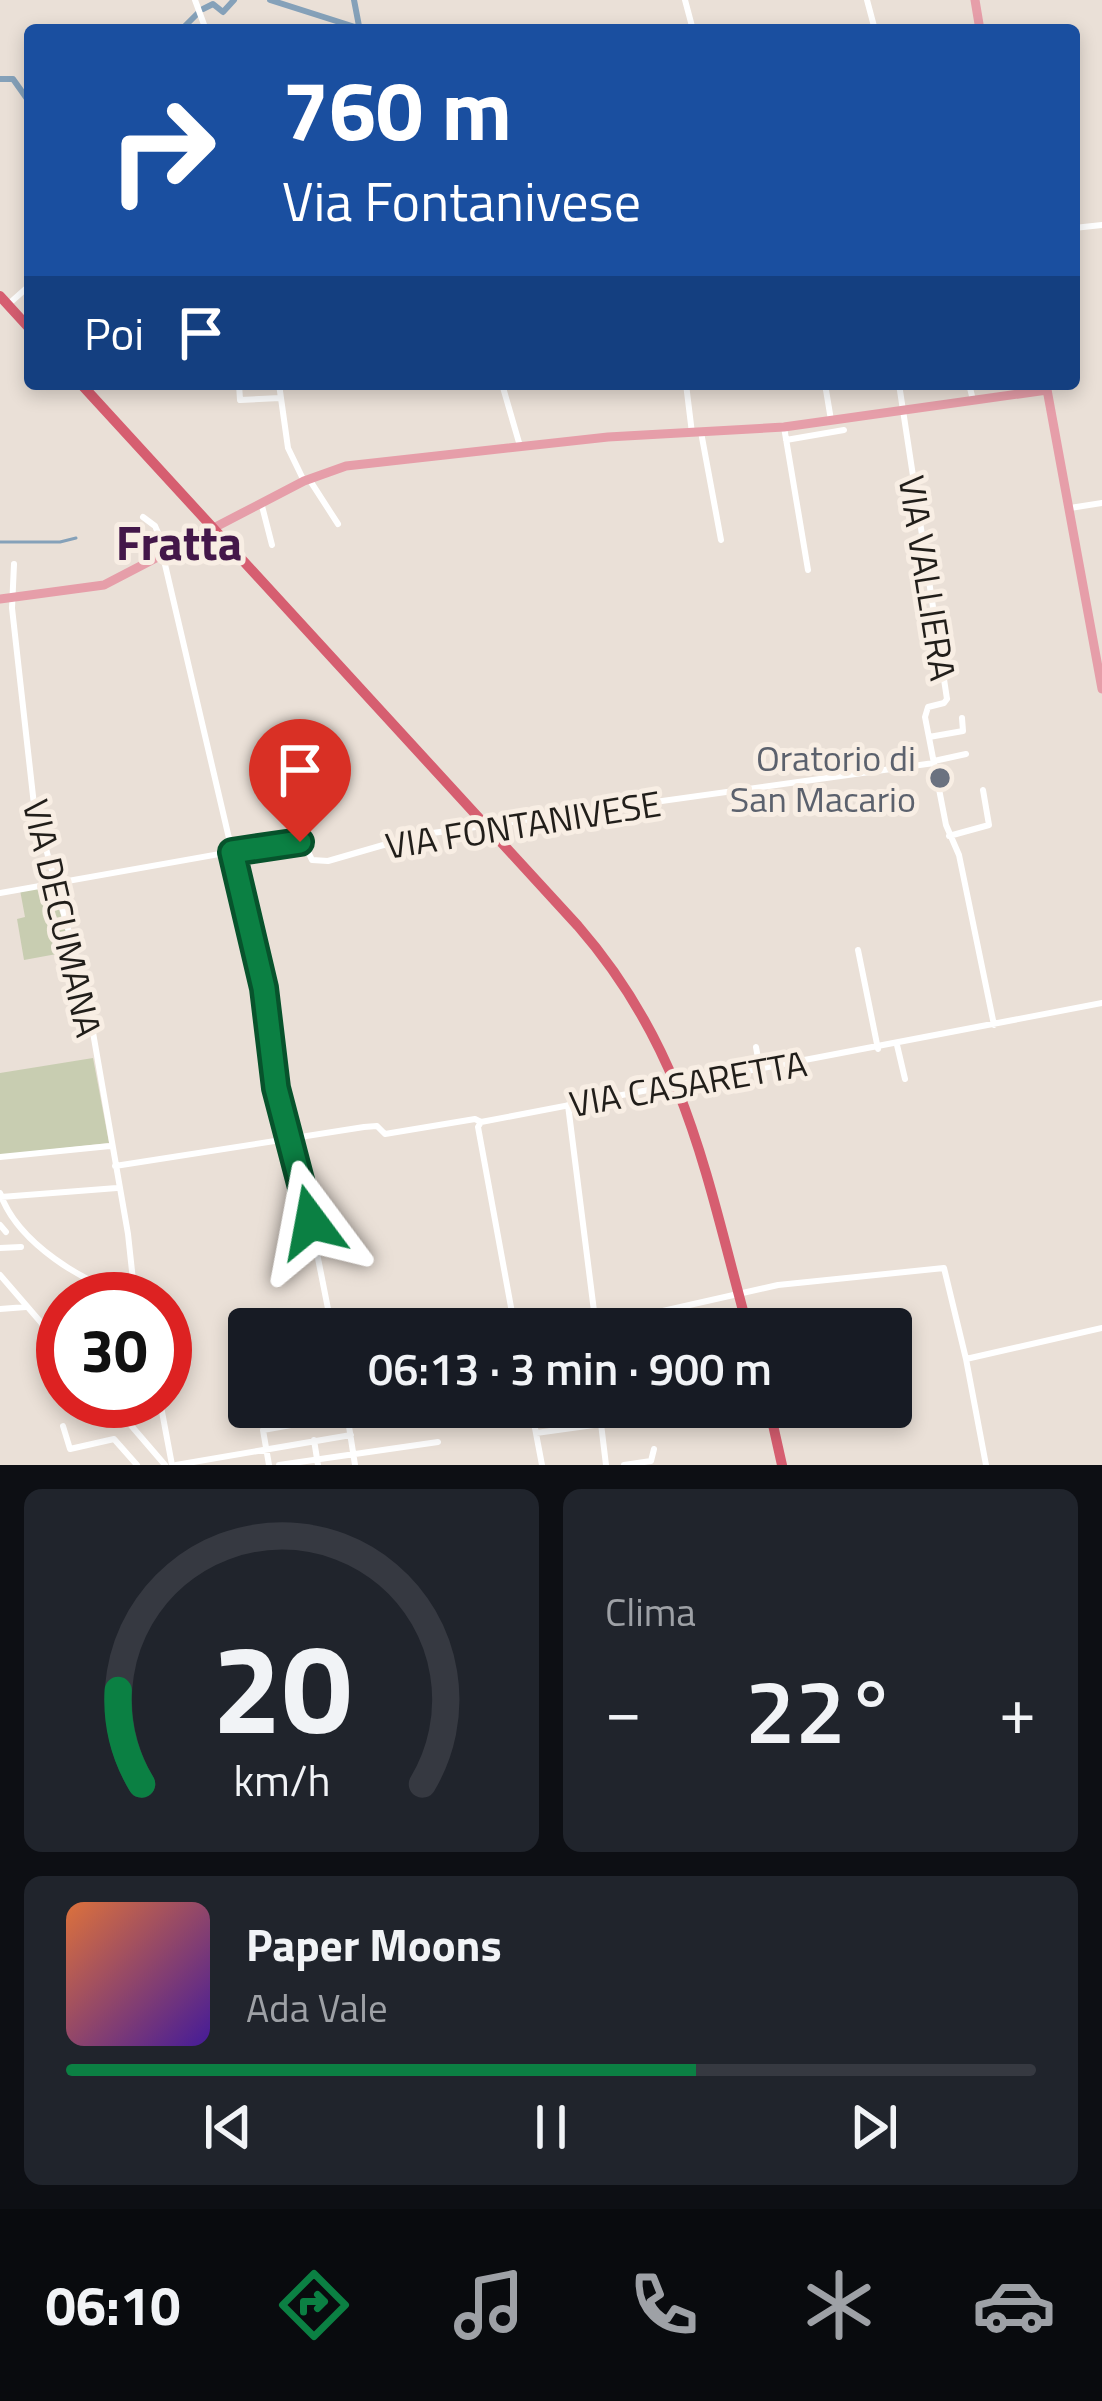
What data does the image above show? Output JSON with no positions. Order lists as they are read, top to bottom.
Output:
{
  "streets": {
    "street": [
      "VIA VALLIERA",
      "VIA FONTANIVESE",
      "VIA DECUMANA",
      "VIA CASARETTA"
    ]
  },
  "crossings": [
    ["VIA FONTANIVESE", "VIA DECUMANA"],
    ["VIA DECUMANA", "VIA CASARETTA"]
  ],
  "districts": ["Fratta"],
  "places": ["Oratorio di San Macario"],
  "page": {
    "turn": ["760 m", "Via Fontanivese"],
    "then": "Poi",
    "limit": "30",
    "trip": "06:13 · 3 min · 900 m",
    "tile": "Clima",
    "heat": ["−", "22°", "+"],
    "song": ["Paper Moons", "Ada Vale"],
    "tabs": "06:10",
    "gauge": ["20", "km/h"]
  }
}
